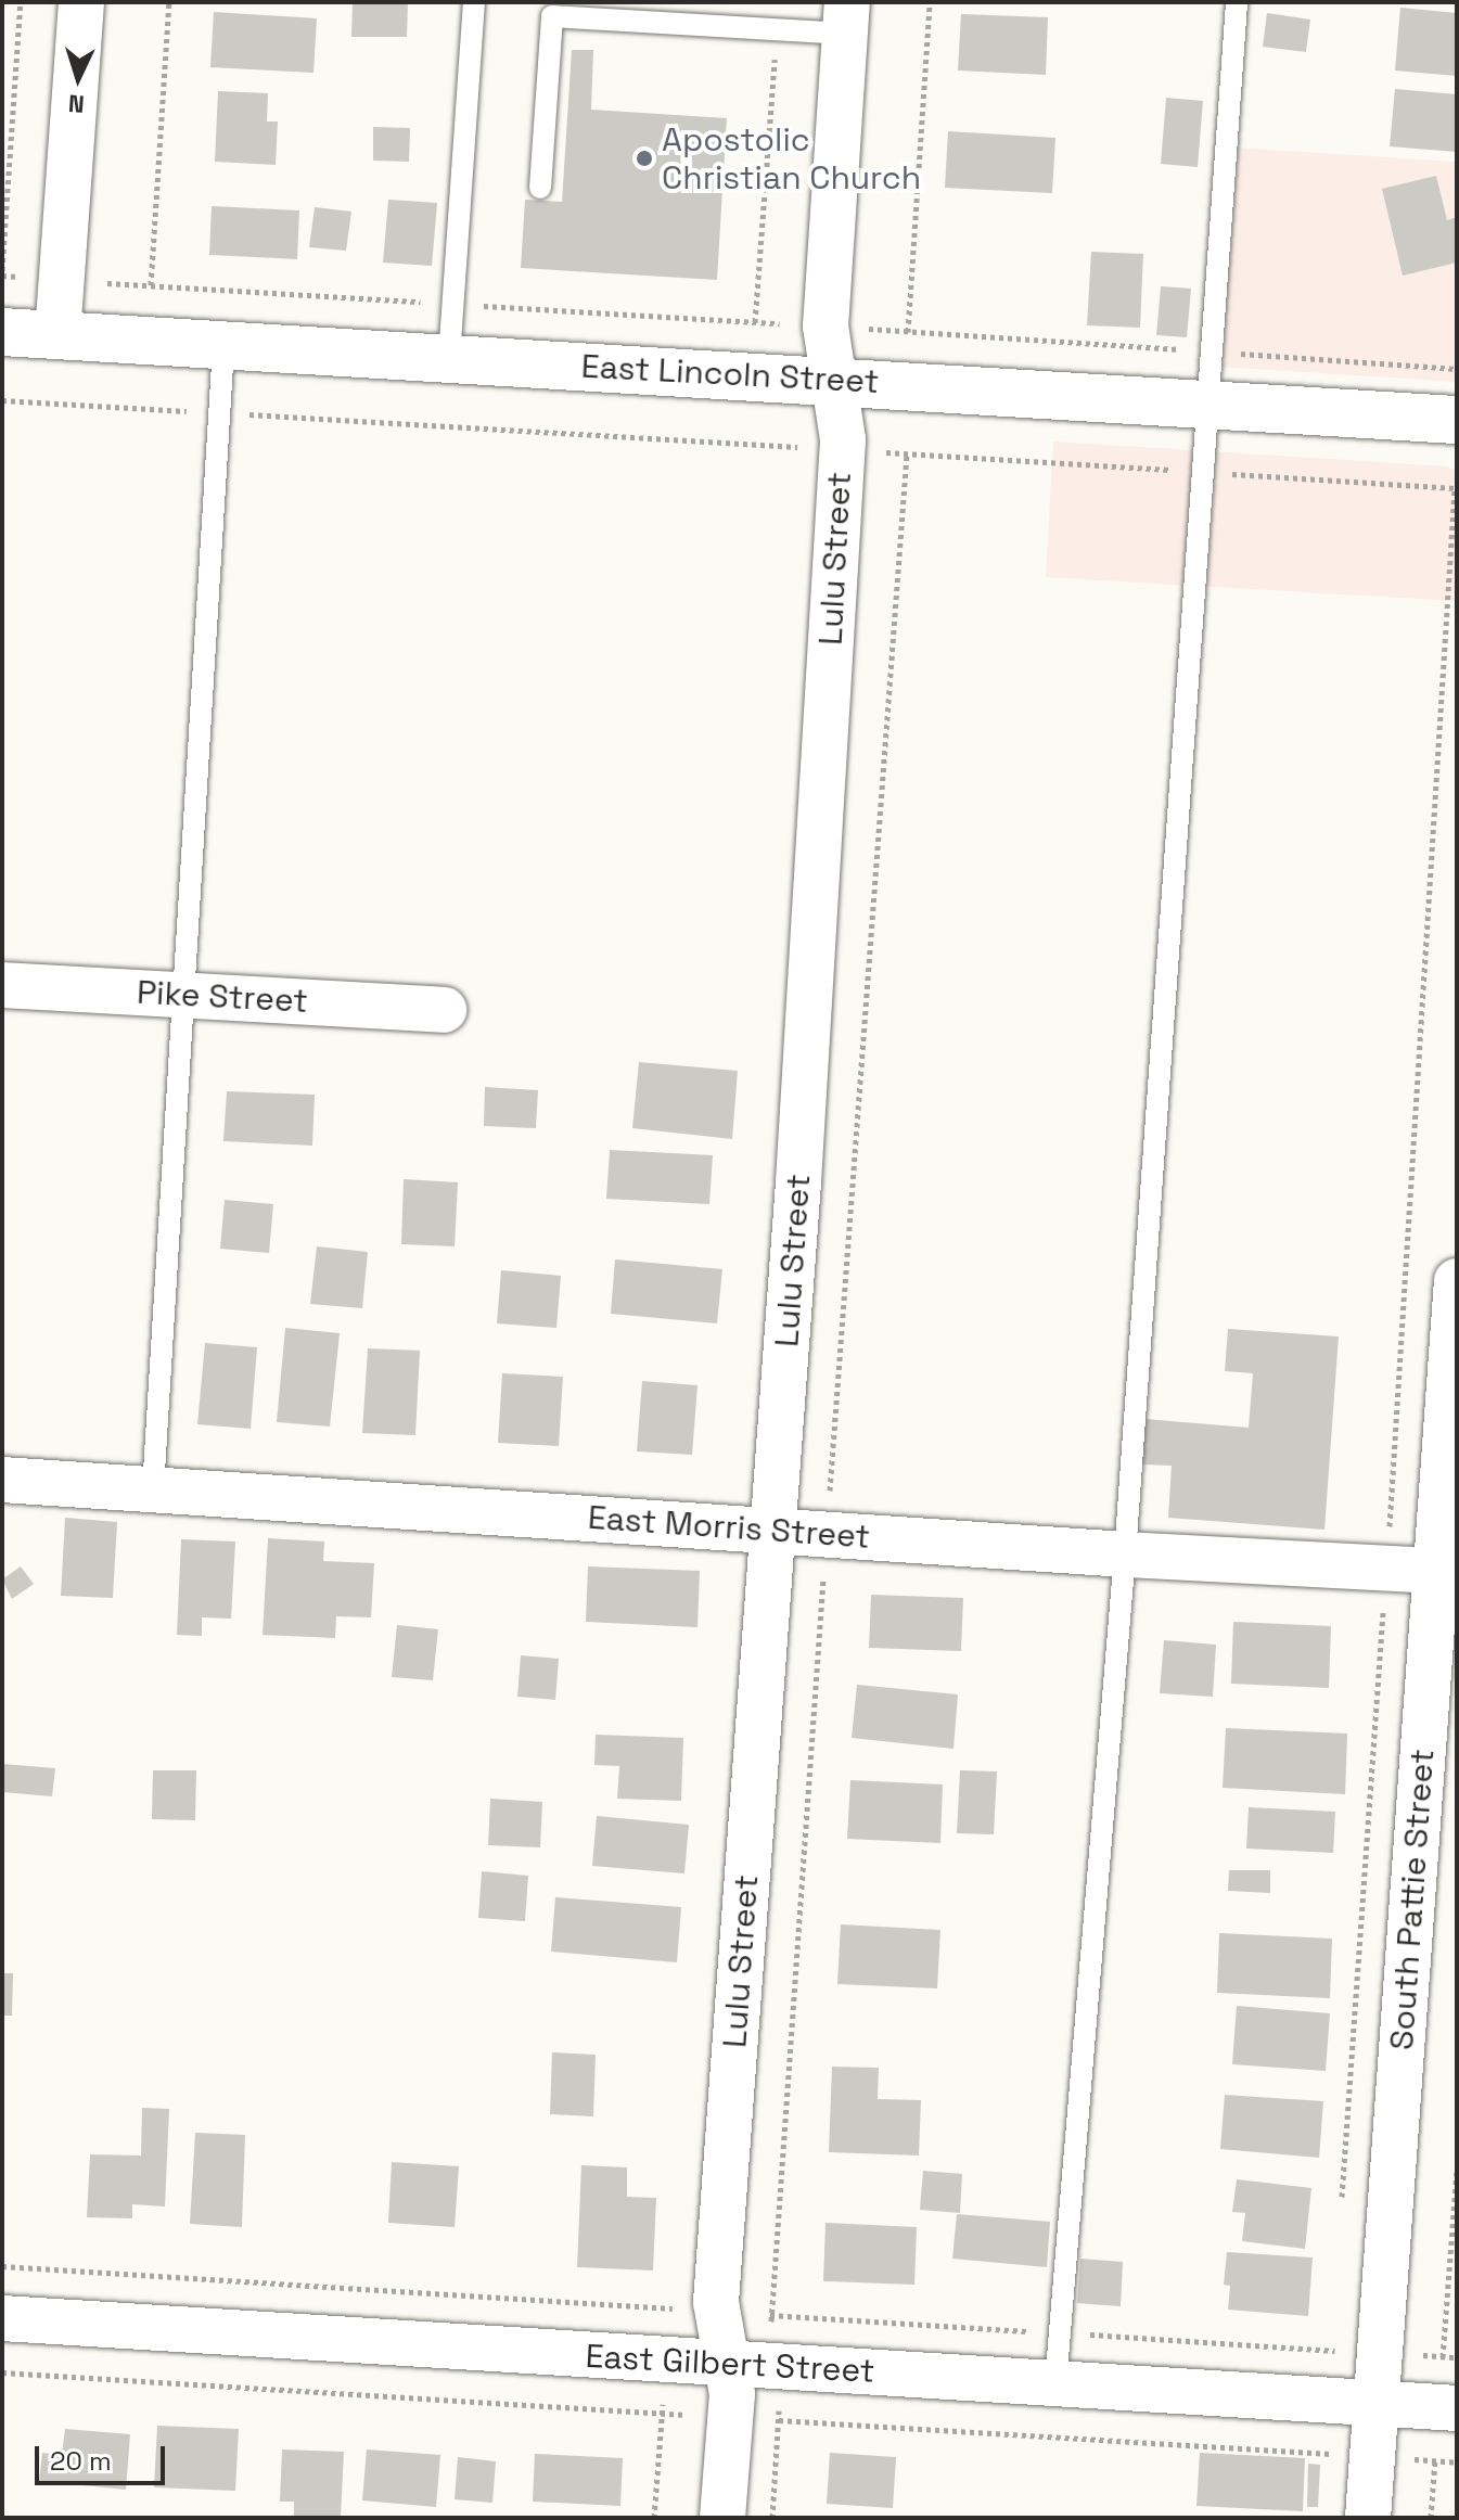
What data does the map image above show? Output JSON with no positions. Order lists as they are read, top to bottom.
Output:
{
  "streets": {
    "street": [
      "East Lincoln Street",
      "Lulu Street",
      "Pike Street",
      "East Morris Street",
      "South Pattie Street",
      "East Gilbert Street"
    ]
  },
  "crossings": [
    ["East Lincoln Street", "Lulu Street"],
    ["Lulu Street", "East Morris Street"],
    ["Lulu Street", "East Gilbert Street"],
    ["East Morris Street", "South Pattie Street"],
    ["South Pattie Street", "East Gilbert Street"]
  ],
  "places": ["Apostolic Christian Church"],
  "scale_bar": "20 m",
  "north": "bottom"
}
